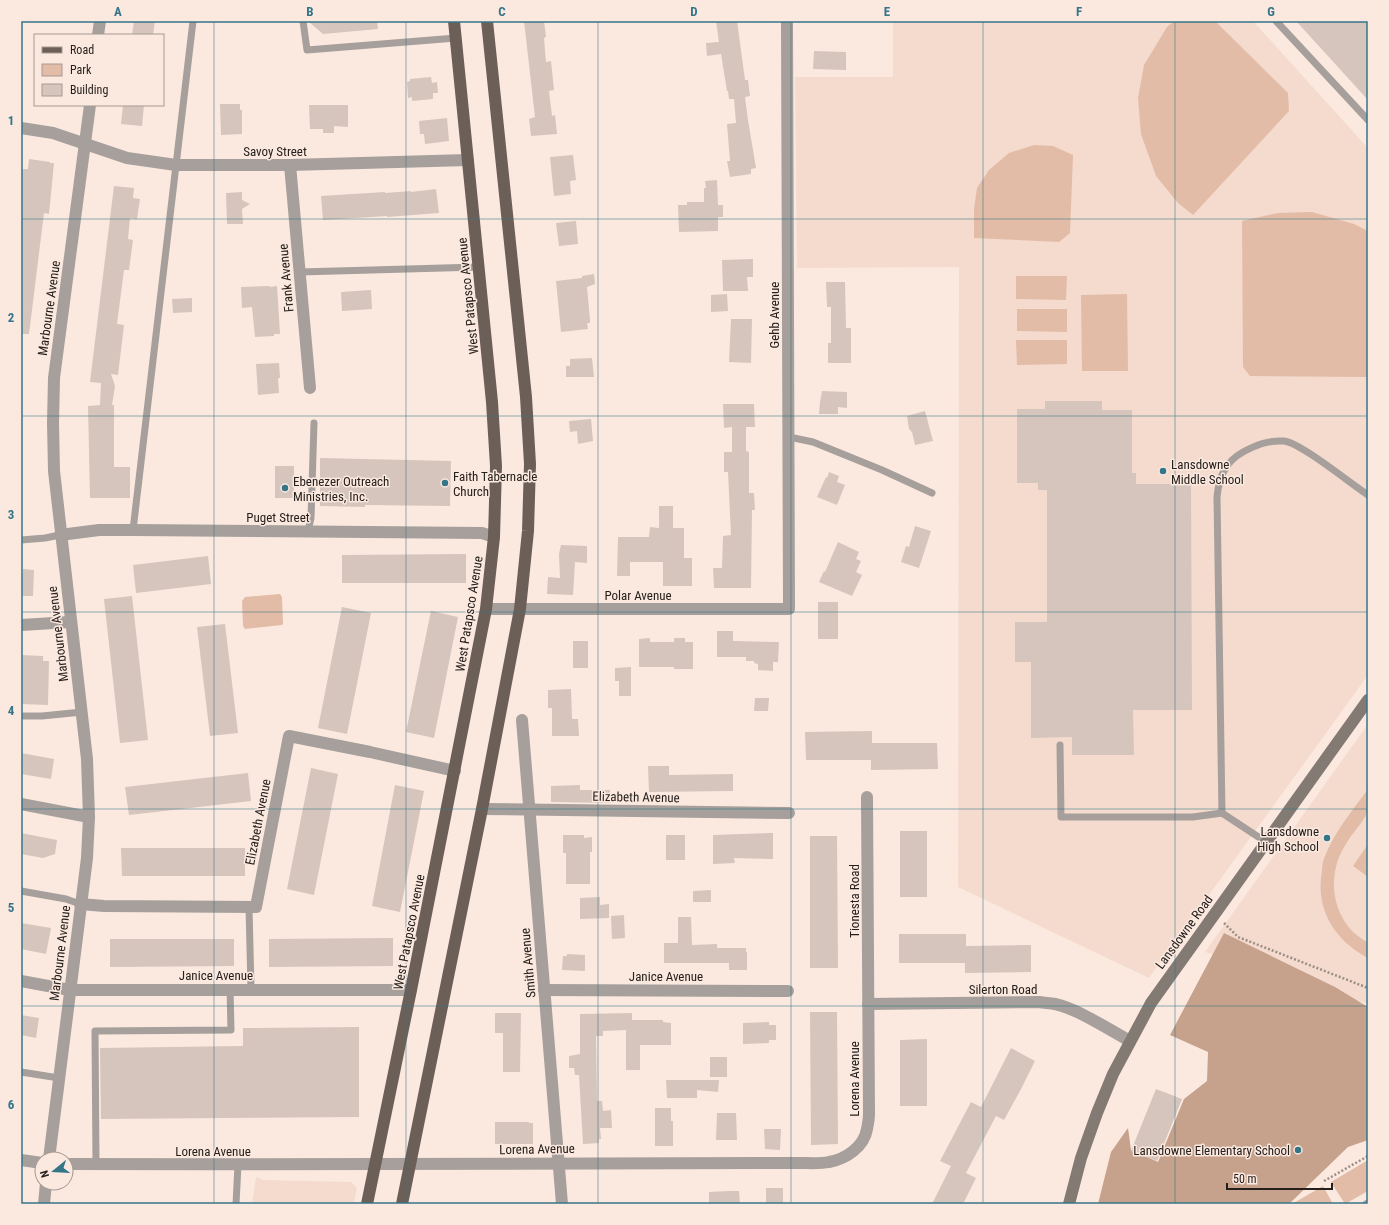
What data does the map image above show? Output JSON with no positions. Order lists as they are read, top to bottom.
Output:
{
  "streets": {
    "main road": ["West Patapsco Avenue"],
    "street": [
      "Savoy Street",
      "Frank Avenue",
      "Marbourne Avenue",
      "Gehb Avenue",
      "Puget Street",
      "Polar Avenue",
      "Elizabeth Avenue",
      "Tionesta Road",
      "Lansdowne Road",
      "Smith Avenue",
      "Janice Avenue",
      "Silerton Road",
      "Lorena Avenue"
    ]
  },
  "crossings": [
    ["Savoy Street", "Frank Avenue"],
    ["Savoy Street", "West Patapsco Avenue"],
    ["Savoy Street", "Marbourne Avenue"],
    ["West Patapsco Avenue", "Puget Street"],
    ["West Patapsco Avenue", "Polar Avenue"],
    ["West Patapsco Avenue", "Elizabeth Avenue"],
    ["West Patapsco Avenue", "Janice Avenue"],
    ["West Patapsco Avenue", "Lorena Avenue"],
    ["Marbourne Avenue", "Puget Street"],
    ["Marbourne Avenue", "Janice Avenue"],
    ["Gehb Avenue", "Polar Avenue"],
    ["Elizabeth Avenue", "Smith Avenue"],
    ["Tionesta Road", "Silerton Road"],
    ["Tionesta Road", "Lorena Avenue"],
    ["Lansdowne Road", "Silerton Road"],
    ["Smith Avenue", "Janice Avenue"],
    ["Smith Avenue", "Lorena Avenue"],
    ["Silerton Road", "Lorena Avenue"]
  ],
  "places": [
    "Lansdowne Middle School",
    "Faith Tabernacle Church",
    "Ebenezer Outreach Ministries, Inc.",
    "Lansdowne High School",
    "Lansdowne Elementary School"
  ],
  "legend": ["Road", "Park", "Building"],
  "scale_bar": "50 m",
  "north": "left",
  "grid": {
    "columns": [
      "A",
      "B",
      "C",
      "D",
      "E",
      "F",
      "G"
    ],
    "rows": [
      "1",
      "2",
      "3",
      "4",
      "5",
      "6"
    ]
  }
}
